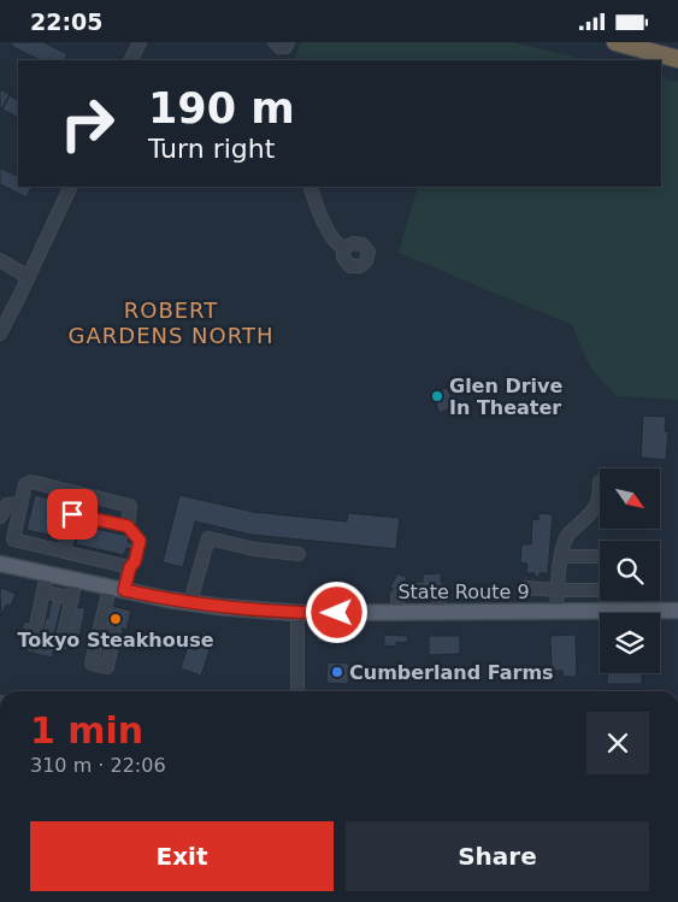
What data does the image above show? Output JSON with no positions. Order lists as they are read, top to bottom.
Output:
{
  "streets": {
    "main road": ["State Route 9"]
  },
  "districts": ["ROBERT GARDENS NORTH"],
  "places": ["Glen Drive In Theater", "Tokyo Steakhouse", "Cumberland Farms"],
  "north": "bottom right",
  "page": {
    "status": "22:05",
    "turn": ["190 m", "Turn right"],
    "heading": ["1 min", "310 m · 22:06"],
    "buttons": ["Exit", "Share"]
  }
}
